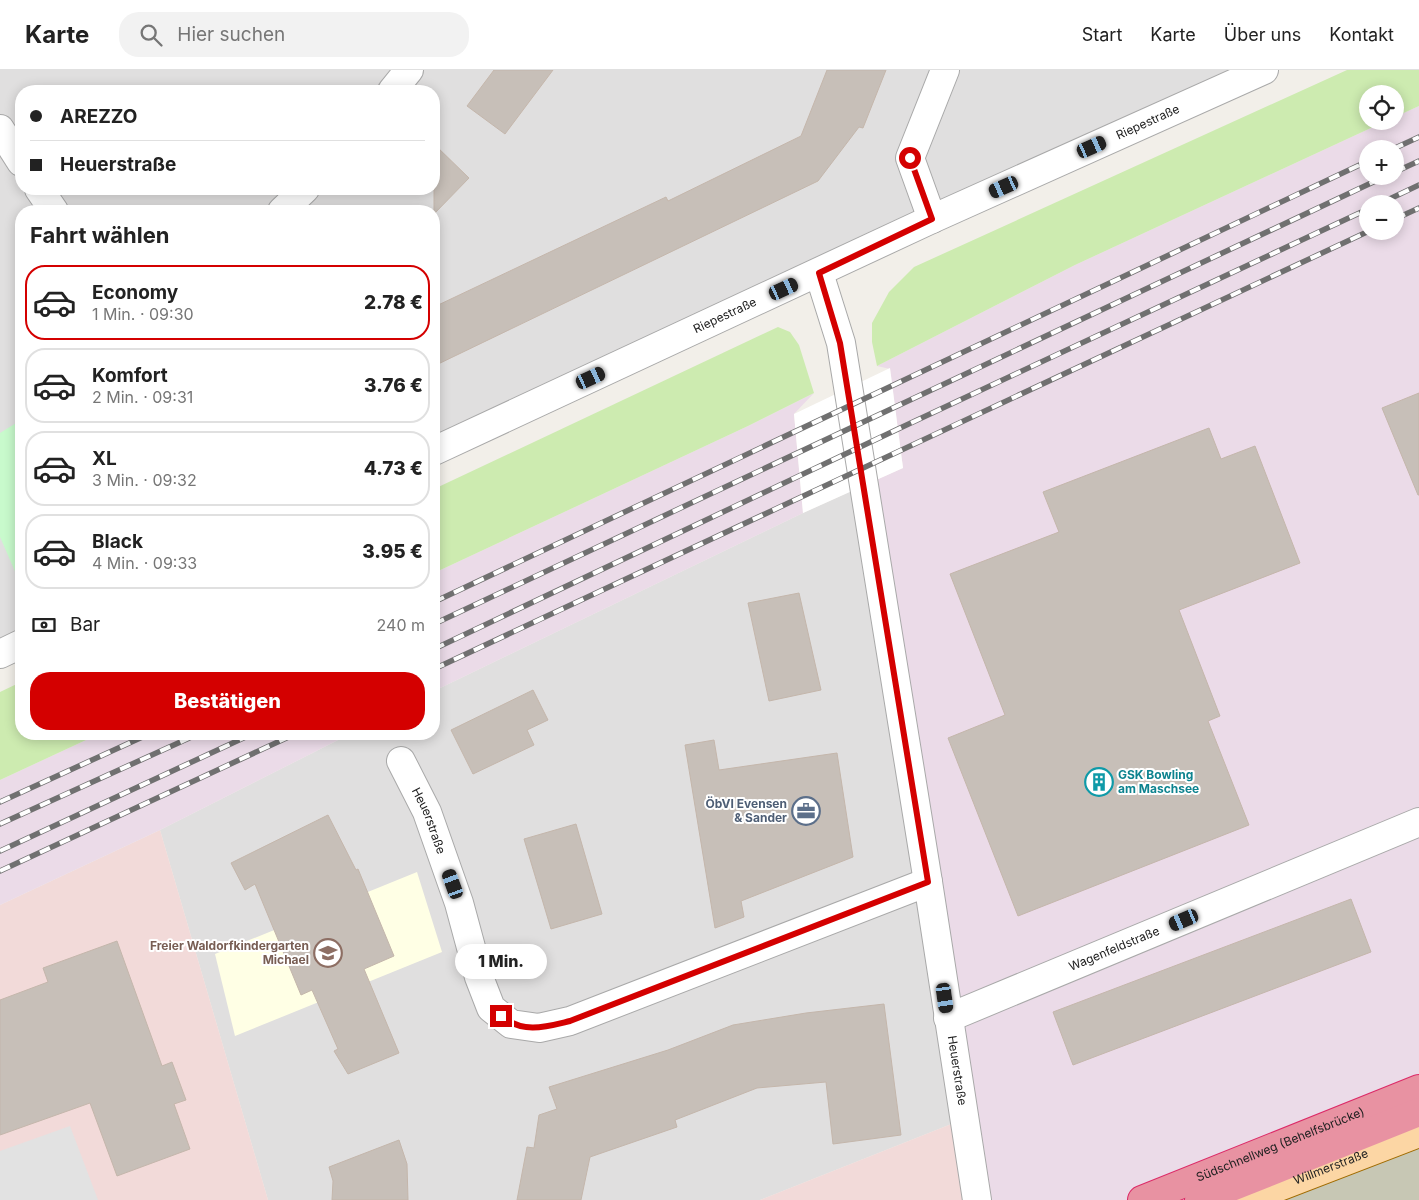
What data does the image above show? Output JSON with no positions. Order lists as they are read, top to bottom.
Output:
{
  "streets": {
    "highway": ["Südschnellweg (Behelfsbrücke)"],
    "main road": ["Willmerstraße"],
    "street": ["Riepestraße", "Heuerstraße", "Wagenfeldstraße"]
  },
  "crossings": [
    ["Riepestraße", "Heuerstraße"],
    ["Heuerstraße", "Wagenfeldstraße"]
  ],
  "places": {
    "building": ["GSK Bowling am Maschsee"],
    "office": ["ÖbVI Evensen & Sander"],
    "school or university": ["Freier Waldorfkindergarten Michael"]
  },
  "page": {
    "header": "Karte",
    "search": "Hier suchen",
    "nav": [
      "Start",
      "Karte",
      "Über uns",
      "Kontakt"
    ],
    "map_buttons": ["+", "−"],
    "banner": ["AREZZO", "Heuerstraße"],
    "heading": "Fahrt wählen",
    "list": [
      {
        "name": "Economy",
        "note": "1 Min. · 09:30",
        "value": "2.78 €"
      },
      {
        "name": "Komfort",
        "note": "2 Min. · 09:31",
        "value": "3.76 €"
      },
      {
        "name": "XL",
        "note": "3 Min. · 09:32",
        "value": "4.73 €"
      },
      {
        "name": "Black",
        "note": "4 Min. · 09:33",
        "value": "3.95 €"
      }
    ],
    "pay": ["Bar", "240 m"],
    "buttons": "Bestätigen",
    "bubble": "1 Min."
  }
}
